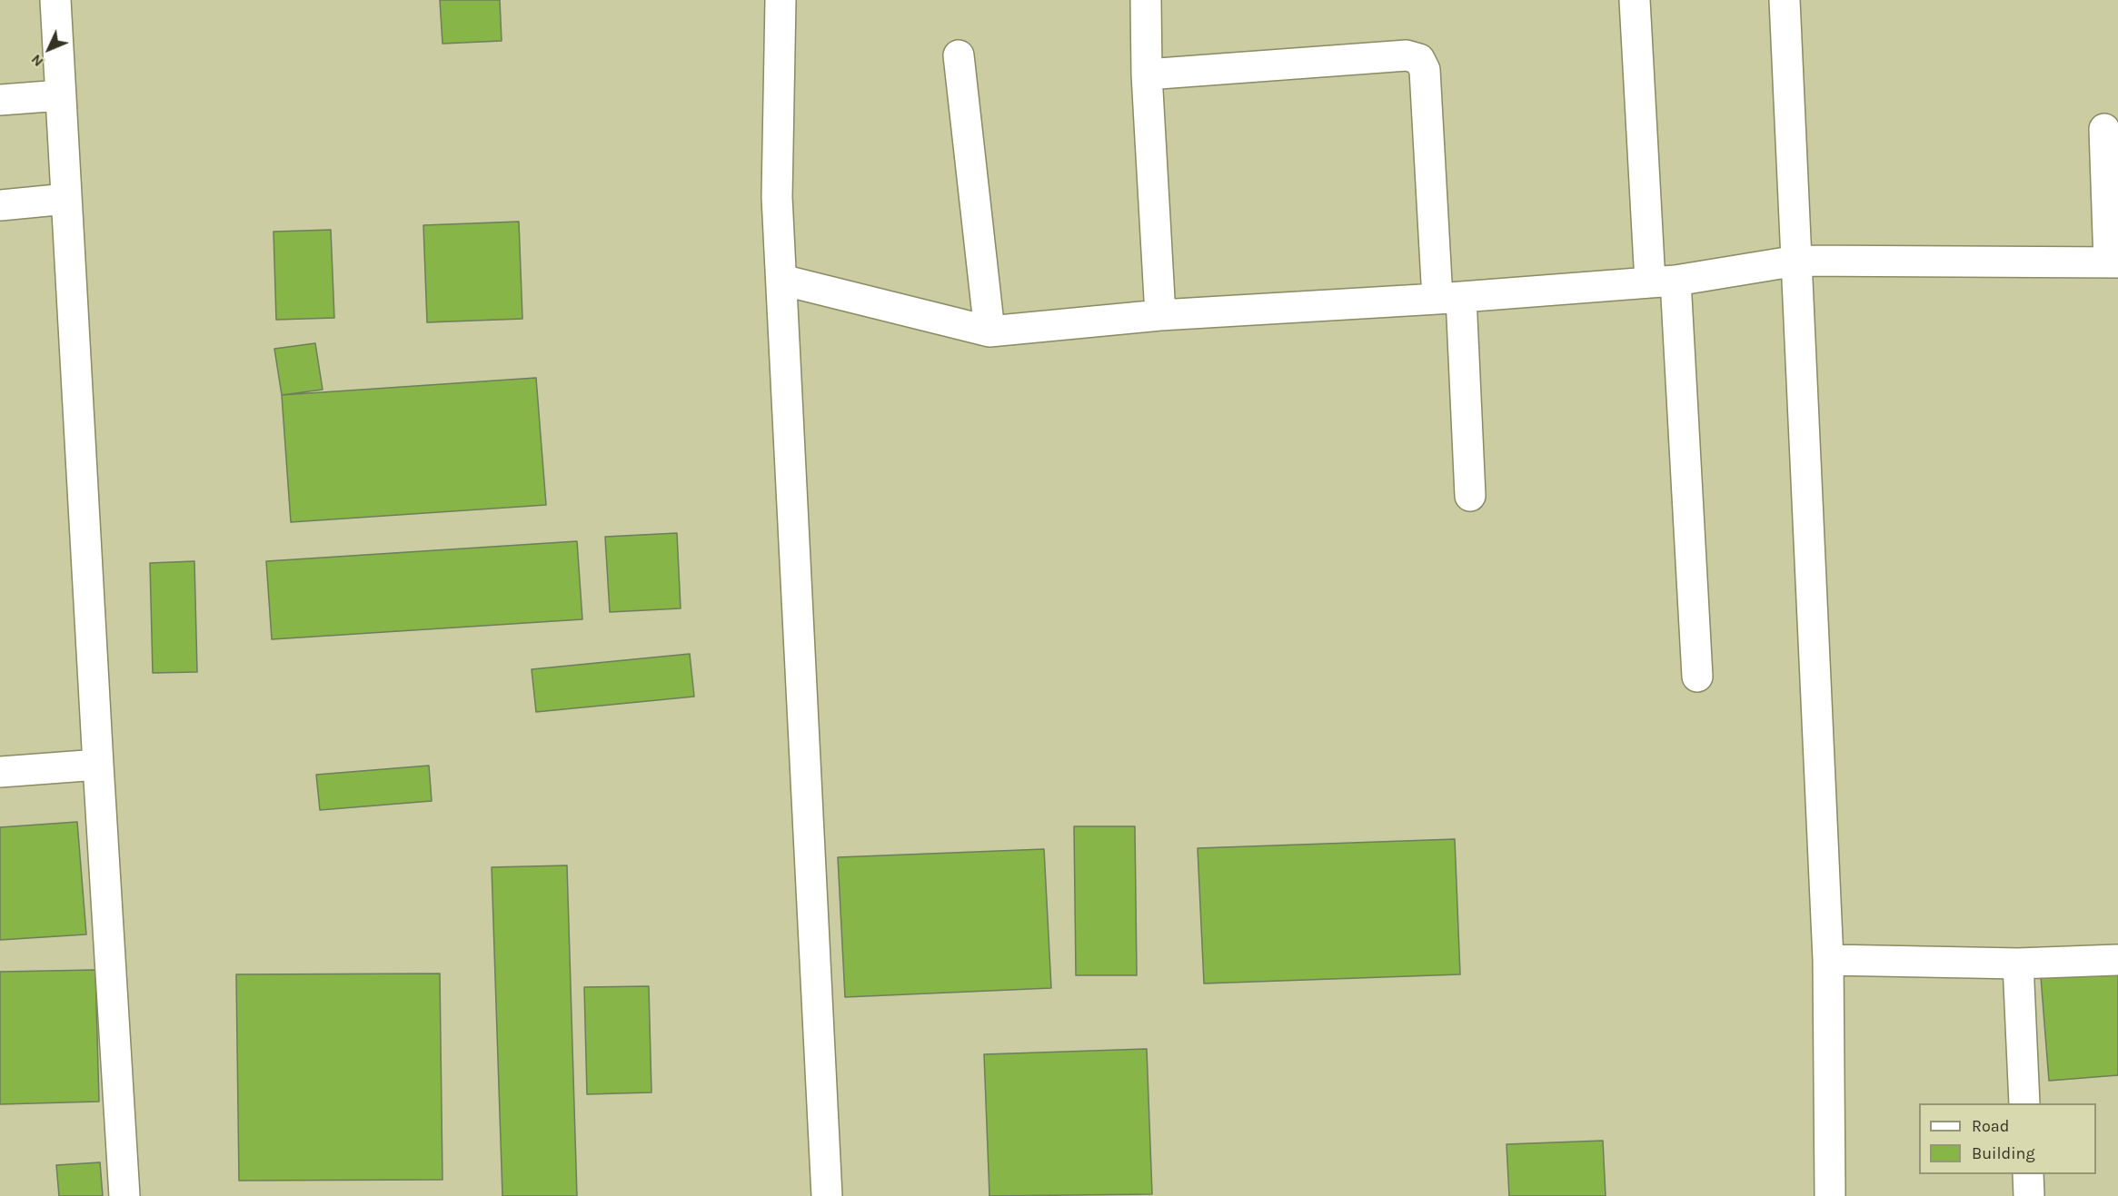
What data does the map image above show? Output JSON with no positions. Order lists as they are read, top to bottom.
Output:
{
  "legend": ["Road", "Building"],
  "north": "bottom left"
}
